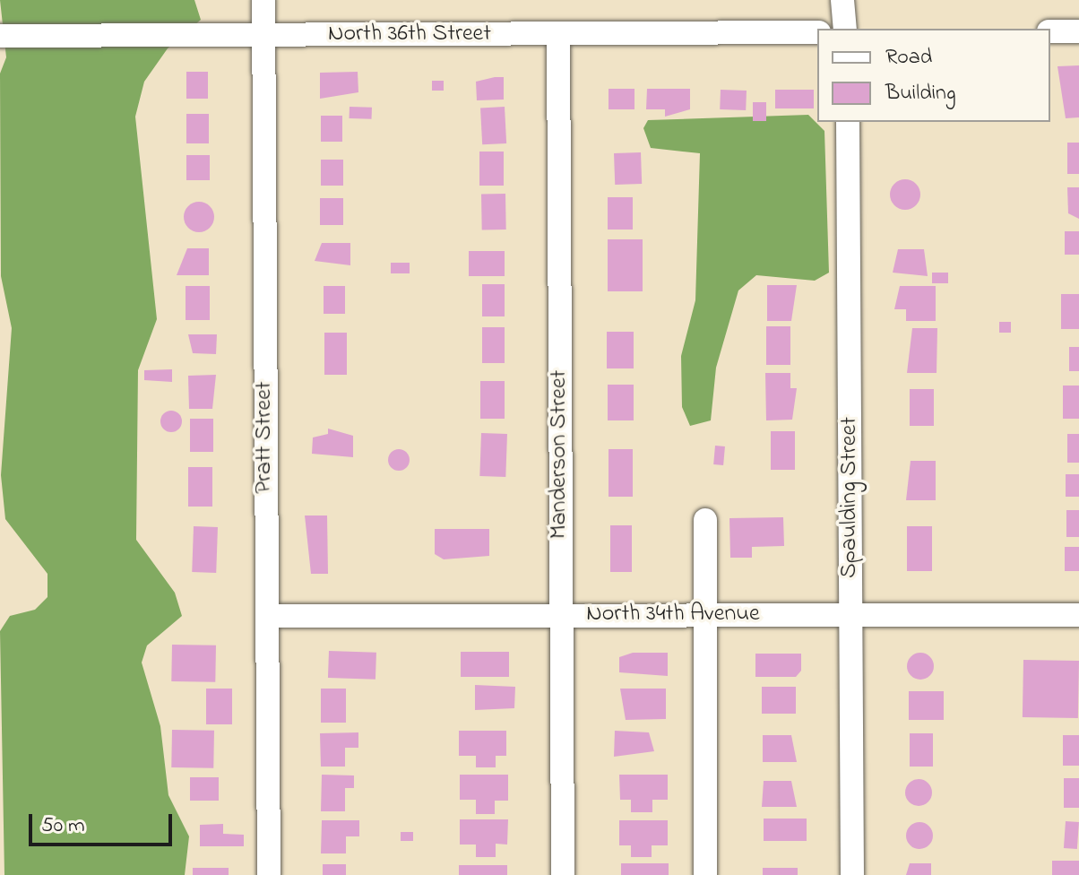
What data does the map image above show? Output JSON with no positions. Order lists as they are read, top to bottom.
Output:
{
  "streets": {
    "street": [
      "North 36th Street",
      "Pratt Street",
      "Manderson Street",
      "Spaulding Street",
      "North 34th Avenue"
    ]
  },
  "crossings": [
    ["North 36th Street", "Pratt Street"],
    ["North 36th Street", "Manderson Street"],
    ["Pratt Street", "North 34th Avenue"],
    ["Manderson Street", "North 34th Avenue"],
    ["Spaulding Street", "North 34th Avenue"]
  ],
  "legend": ["Road", "Building"],
  "scale_bar": "50 m"
}
